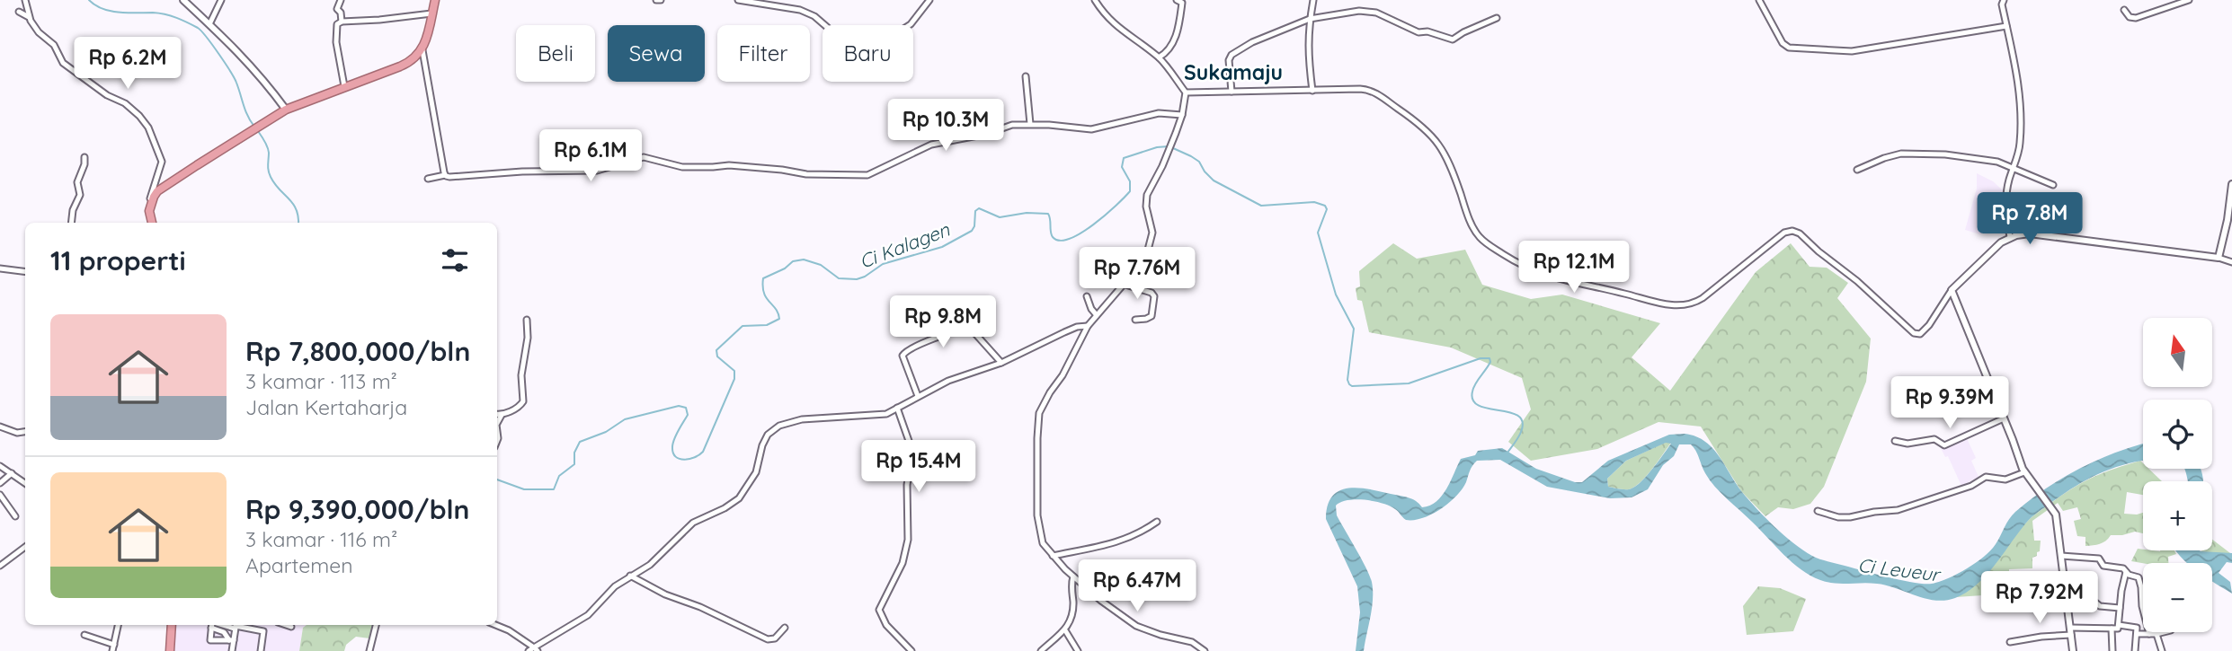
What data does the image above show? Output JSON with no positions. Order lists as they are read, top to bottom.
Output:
{
  "districts": ["Sukamaju"],
  "water": ["Ci Kalagen", "Ci Leueur"],
  "north": "top",
  "page": {
    "chip": [
      "Beli",
      "Sewa",
      "Filter",
      "Baru"
    ],
    "price": [
      "Rp 6.2M",
      "Rp 10.3M",
      "Rp 6.1M",
      "Rp 7.8M",
      "Rp 12.1M",
      "Rp 7.76M",
      "Rp 9.8M",
      "Rp 9.39M",
      "Rp 15.4M",
      "Rp 6.47M",
      "Rp 7.92M"
    ],
    "heading": "11 properti",
    "list": [
      {
        "name": "Rp 7,800,000/bln",
        "note": "3 kamar · 113 m² · Jalan Kertaharja"
      },
      {
        "name": "Rp 9,390,000/bln",
        "note": "3 kamar · 116 m² · Apartemen"
      }
    ],
    "map_buttons": ["+", "−"]
  }
}
